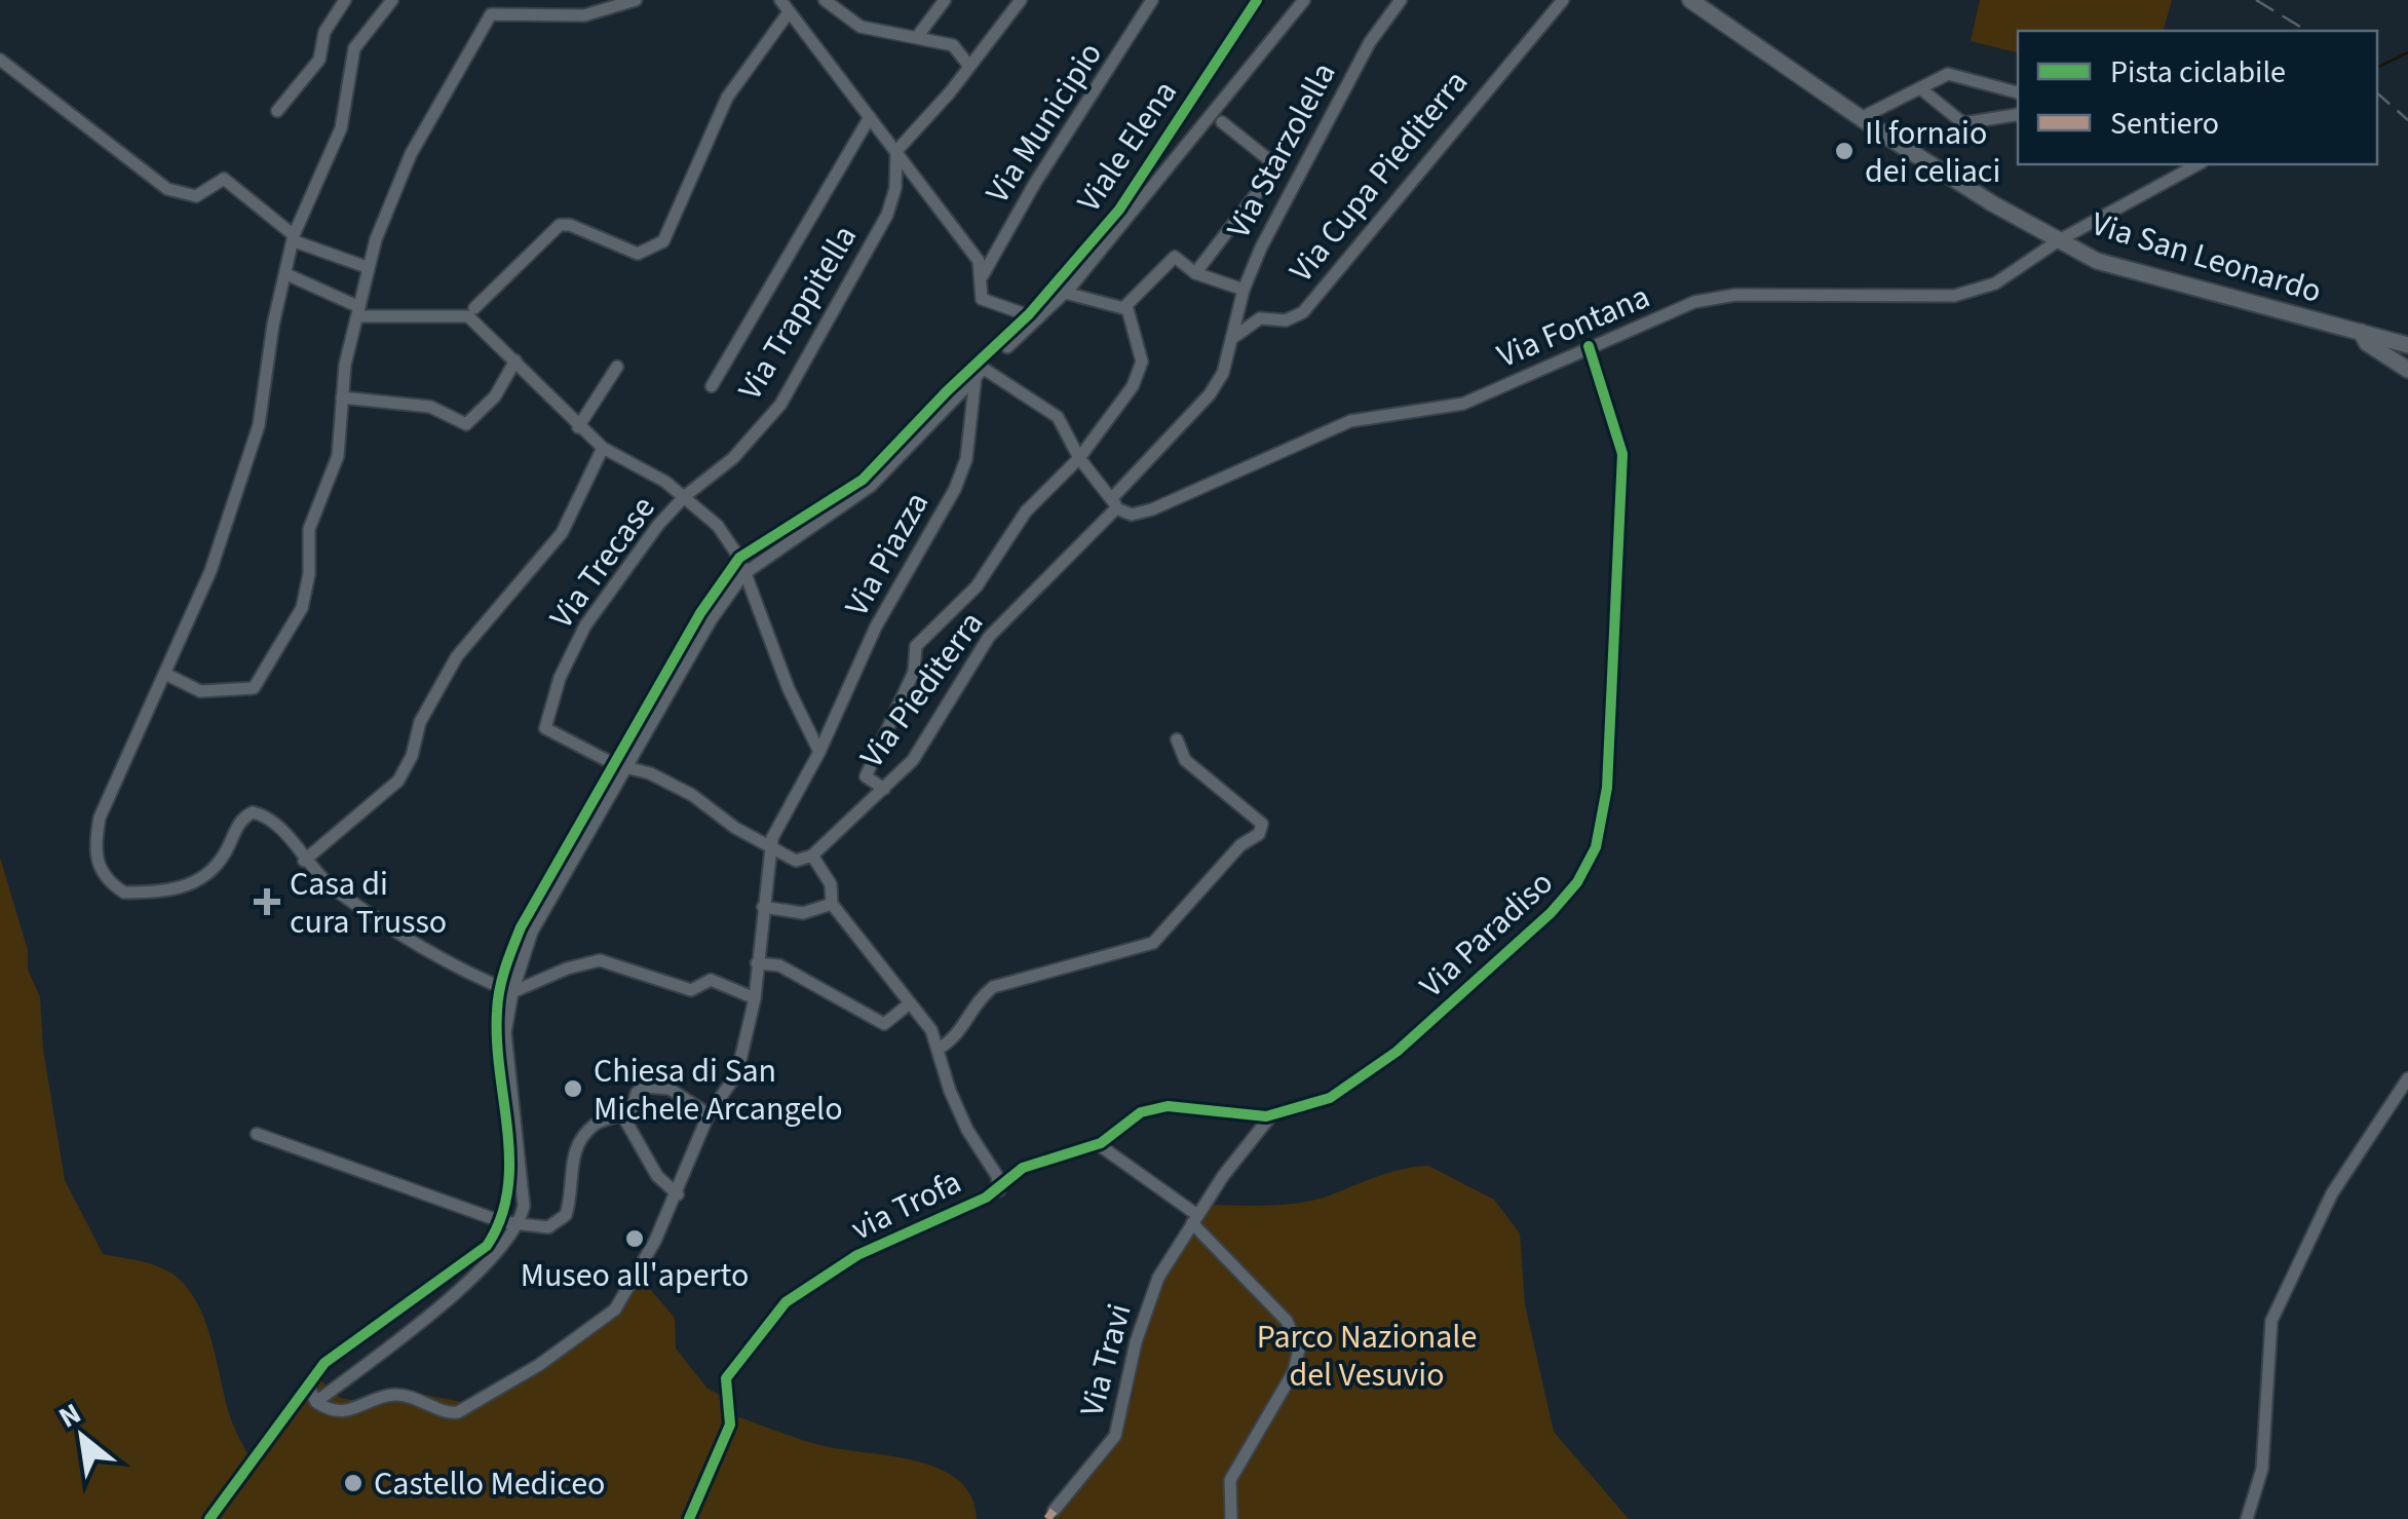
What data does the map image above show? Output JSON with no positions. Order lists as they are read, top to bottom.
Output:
{
  "streets": {
    "main road": ["Via San Leonardo"],
    "street": [
      "Via Municipio",
      "Viale Elena",
      "Via Starzolella",
      "Via Cupa Piediterra",
      "Via Trappitella",
      "Via Fontana",
      "Via Piazza",
      "Via Trecase",
      "Via Piediterra",
      "Via Paradiso",
      "via Trofa",
      "Via Travi"
    ]
  },
  "crossings": [
    ["Via Starzolella", "Via Cupa Piediterra"],
    ["Via San Leonardo", "Via Fontana"],
    ["Via Trappitella", "Via Trecase"],
    ["Via Fontana", "Via Piediterra"],
    ["Via Fontana", "Via Paradiso"],
    ["Via Paradiso", "via Trofa"],
    ["Via Paradiso", "Via Travi"]
  ],
  "parks": ["Parco Nazionale del Vesuvio"],
  "places": {
    "other": [
      "Il fornaio dei celiaci",
      "Chiesa di San Michele Arcangelo",
      "Museo all'aperto",
      "Castello Mediceo"
    ],
    "health": ["Casa di cura Trusso"]
  },
  "legend": ["Pista ciclabile", "Sentiero"],
  "north": "top left"
}
